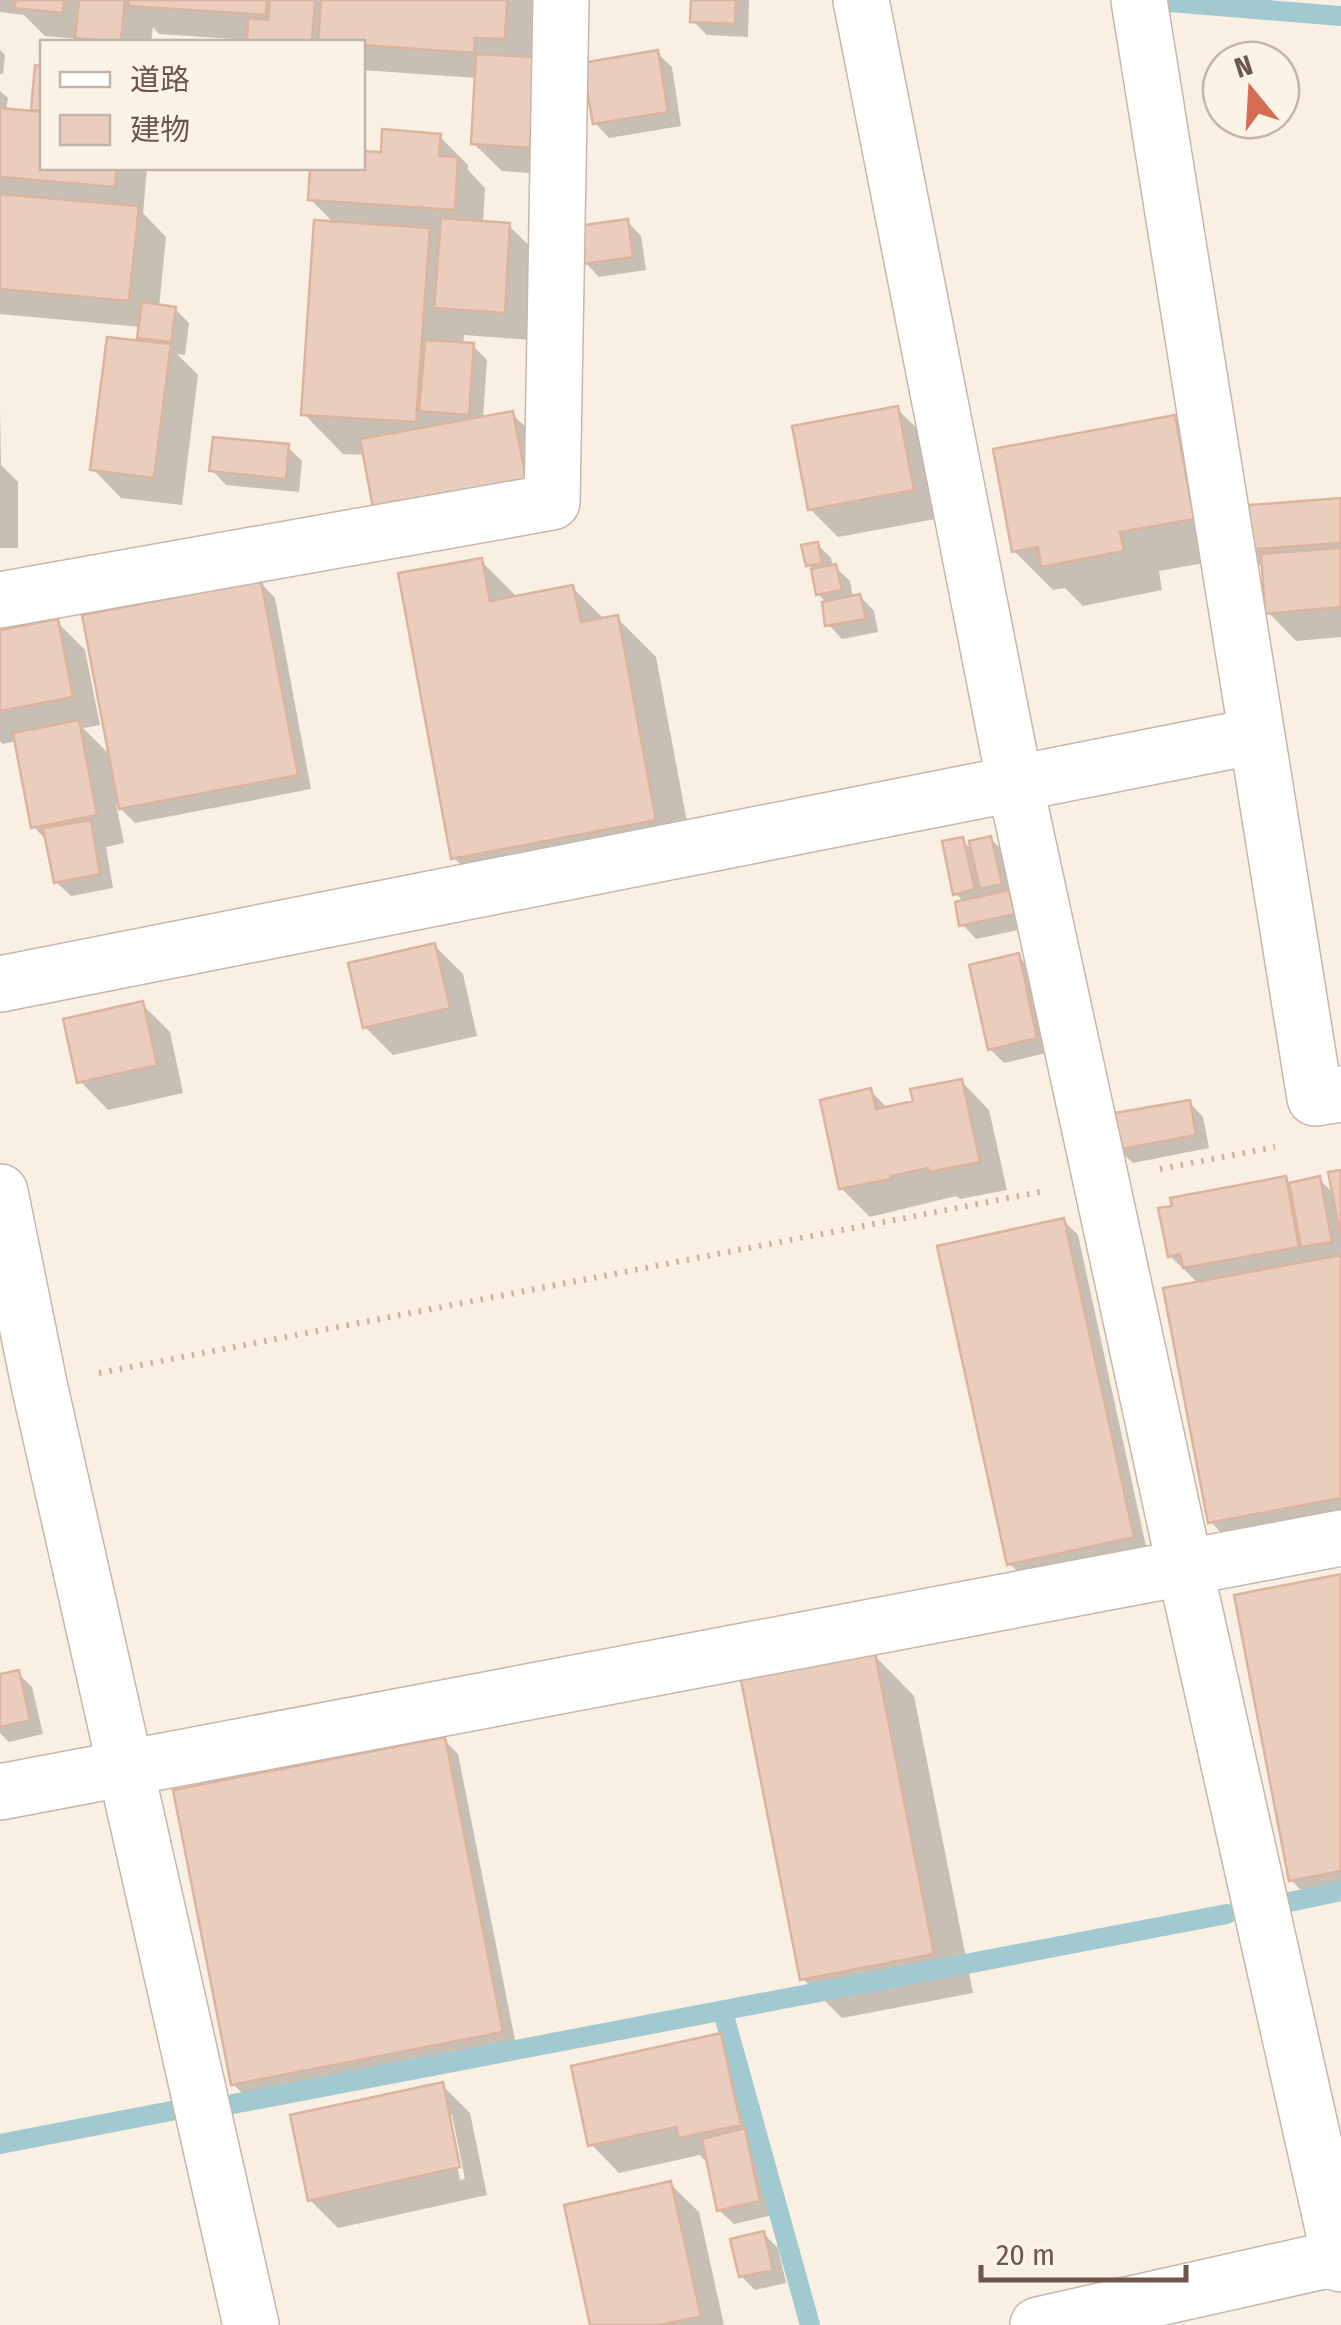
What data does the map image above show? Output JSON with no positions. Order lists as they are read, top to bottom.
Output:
{
  "legend": ["道路", "建物"],
  "scale_bar": "20 m",
  "north": "top"
}
